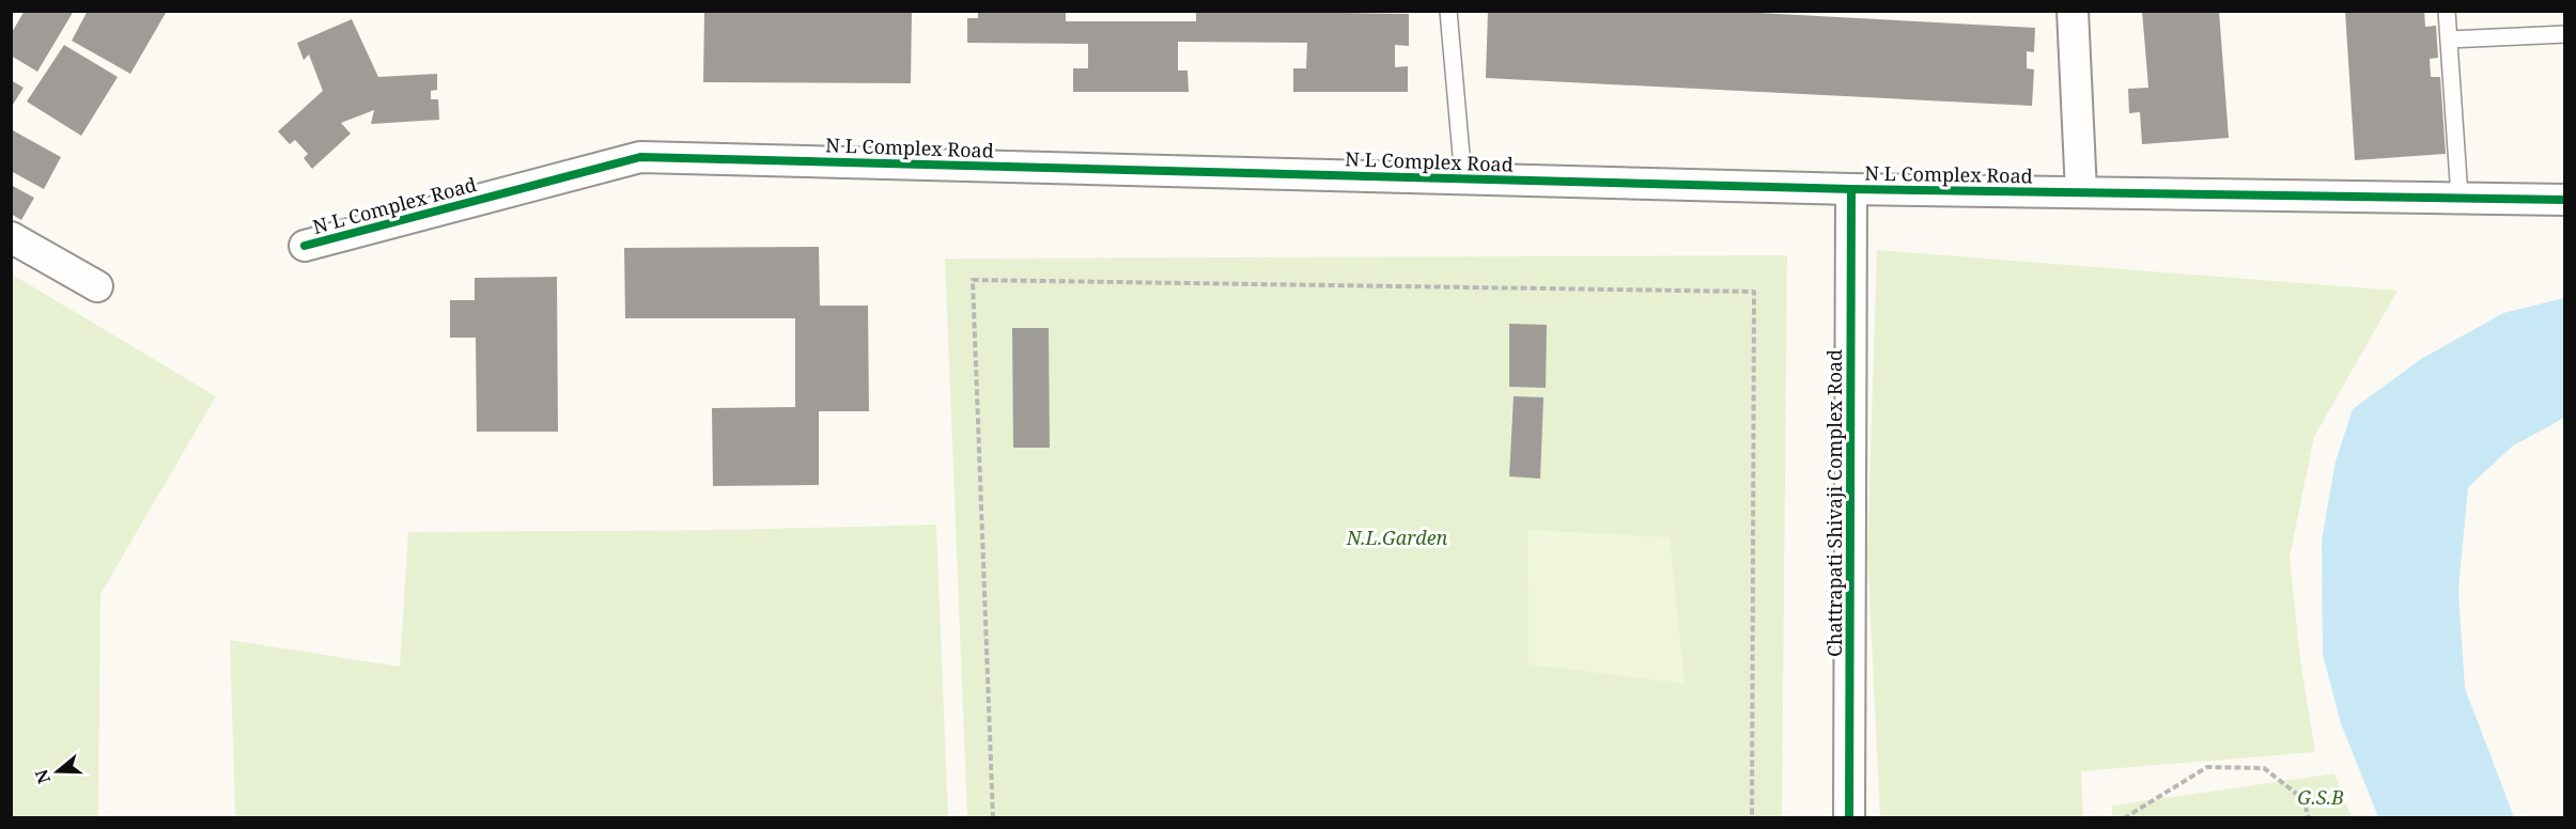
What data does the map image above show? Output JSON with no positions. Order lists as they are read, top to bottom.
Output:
{
  "streets": {
    "street": ["N L Complex Road", "Chattrapati Shivaji Complex Road"]
  },
  "crossings": [
    ["N L Complex Road", "Chattrapati Shivaji Complex Road"]
  ],
  "parks": ["N.L.Garden", "G.S.B"],
  "north": "left"
}
